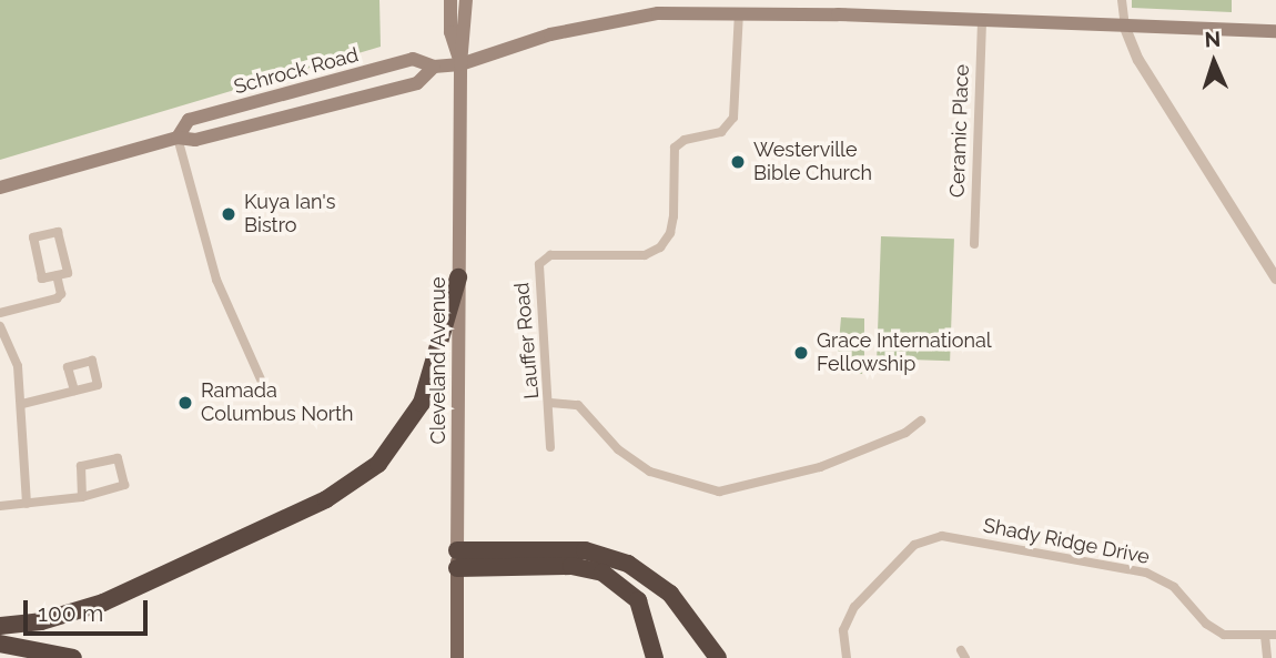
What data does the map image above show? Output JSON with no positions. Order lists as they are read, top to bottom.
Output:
{
  "streets": {
    "main road": ["Schrock Road", "Cleveland Avenue"],
    "street": ["Ceramic Place", "Lauffer Road", "Shady Ridge Drive"]
  },
  "crossings": [
    ["Schrock Road", "Ceramic Place"],
    ["Schrock Road", "Lauffer Road"],
    ["Schrock Road", "Cleveland Avenue"]
  ],
  "places": [
    "Westerville Bible Church",
    "Kuya Ian's Bistro",
    "Grace International Fellowship",
    "Ramada Columbus North"
  ],
  "scale_bar": "100 m",
  "north": "top"
}
